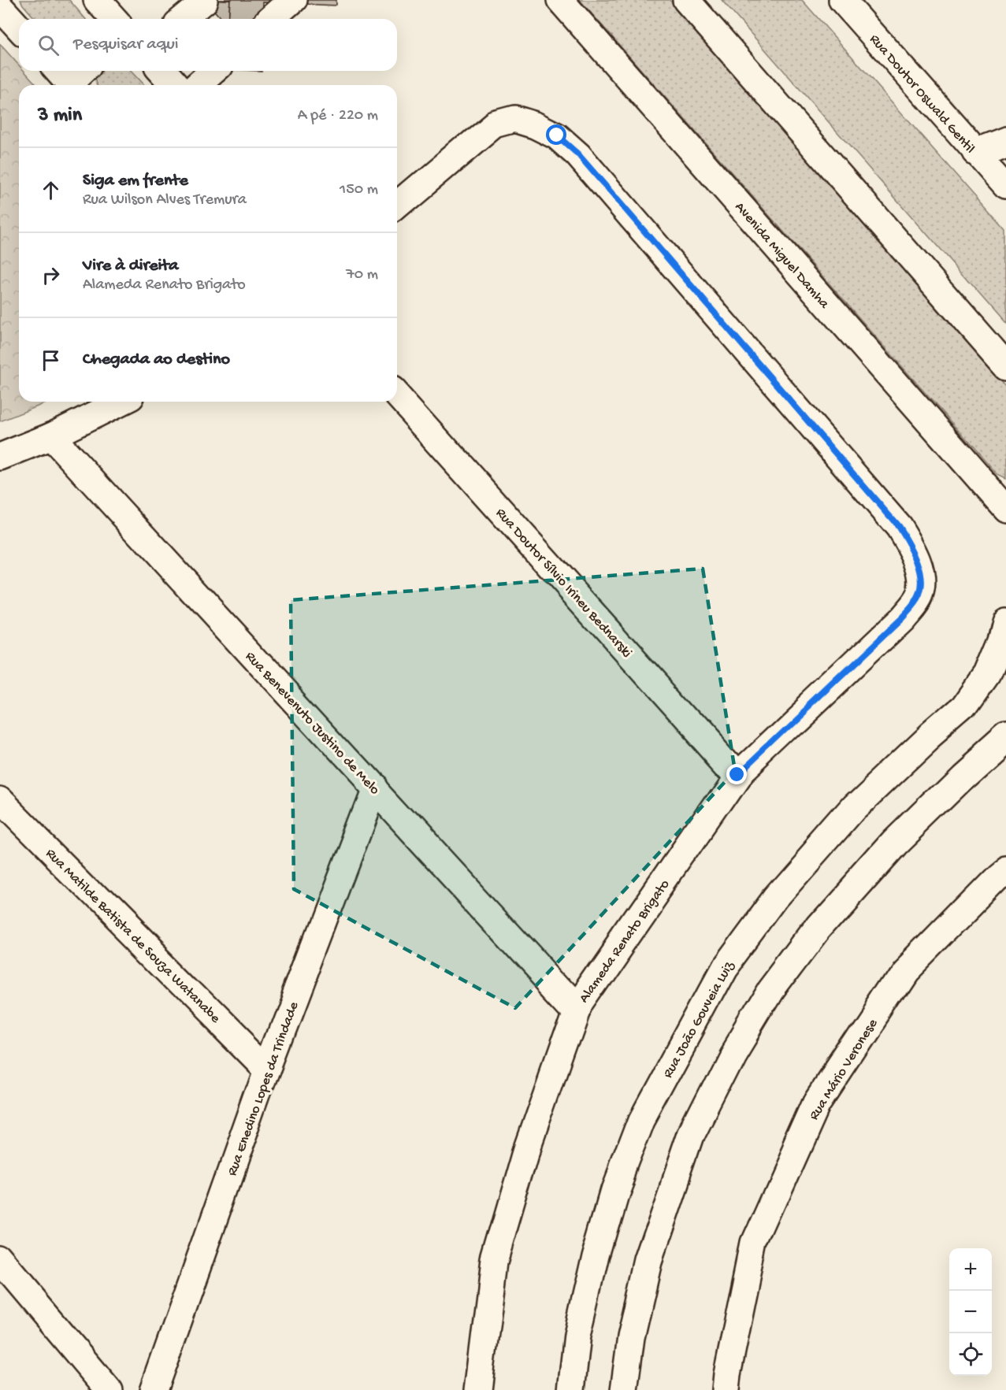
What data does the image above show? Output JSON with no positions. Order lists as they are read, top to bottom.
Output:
{
  "streets": {
    "street": [
      "Rua Doutor Oswald Gentil",
      "Avenida Miguel Damha",
      "Rua Doutor Sílvio Irineu Bednarski",
      "Rua Benevenuto Justino de Melo",
      "Rua Matilde Batista de Souza Watanabe",
      "Alameda Renato Brigato",
      "Rua João Gouveia Luiz",
      "Rua Mário Veronese",
      "Rua Enedino Lopes da Trindade"
    ]
  },
  "crossings": [
    ["Rua Doutor Sílvio Irineu Bednarski", "Alameda Renato Brigato"],
    ["Rua Benevenuto Justino de Melo", "Alameda Renato Brigato"],
    ["Rua Benevenuto Justino de Melo", "Rua Enedino Lopes da Trindade"],
    ["Rua Matilde Batista de Souza Watanabe", "Rua Enedino Lopes da Trindade"]
  ],
  "page": {
    "search": "Pesquisar aqui",
    "heading": ["3 min", "A pé · 220 m"],
    "list": [
      ["Siga em frente", "Rua Wilson Alves Tremura", "150 m"],
      ["Vire à direita", "Alameda Renato Brigato", "70 m"],
      "Chegada ao destino"
    ],
    "map_buttons": ["+", "−"]
  }
}
